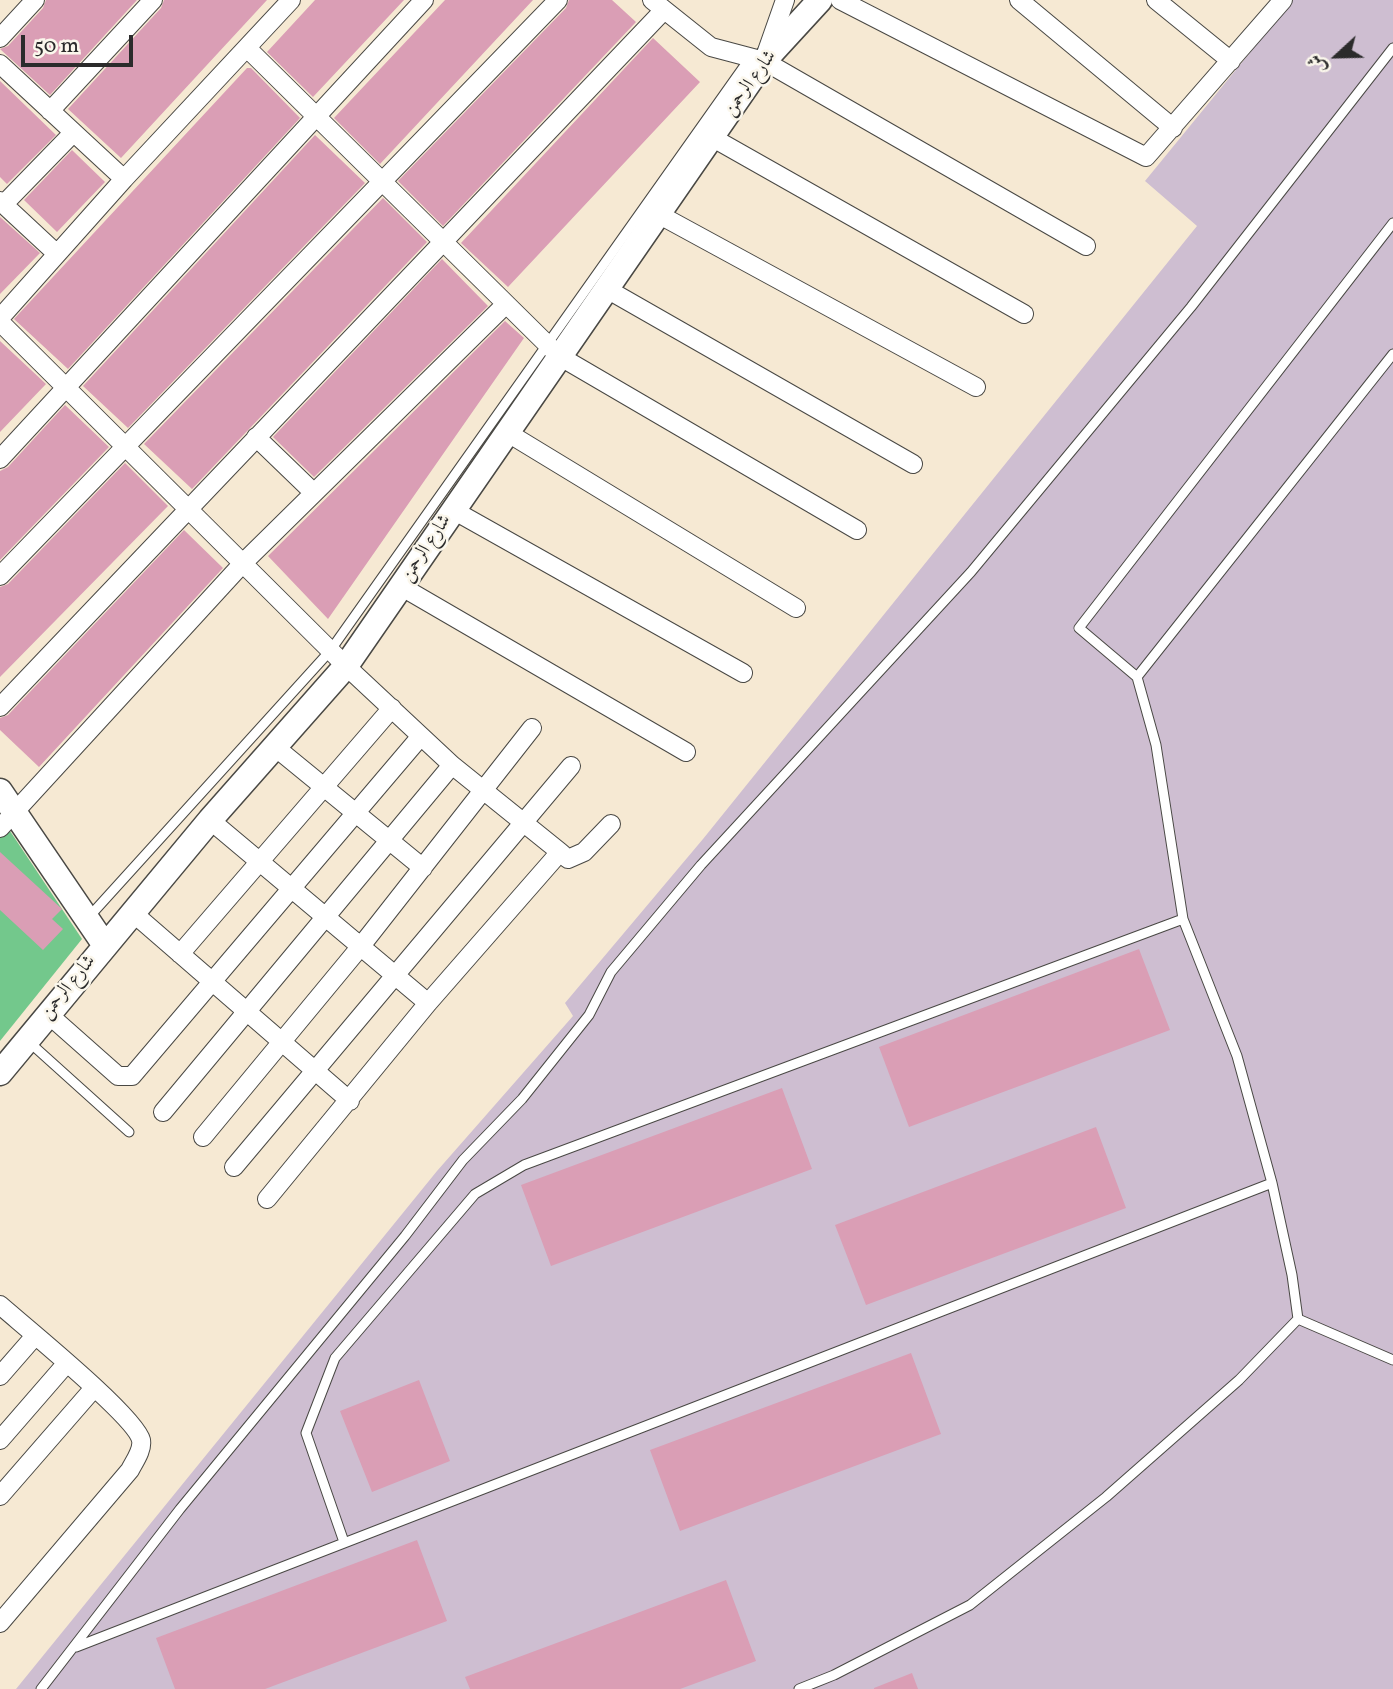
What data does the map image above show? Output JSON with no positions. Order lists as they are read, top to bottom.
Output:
{
  "streets": {
    "street": ["شارع الرحمن"]
  },
  "scale_bar": "50 m",
  "north": "left"
}
